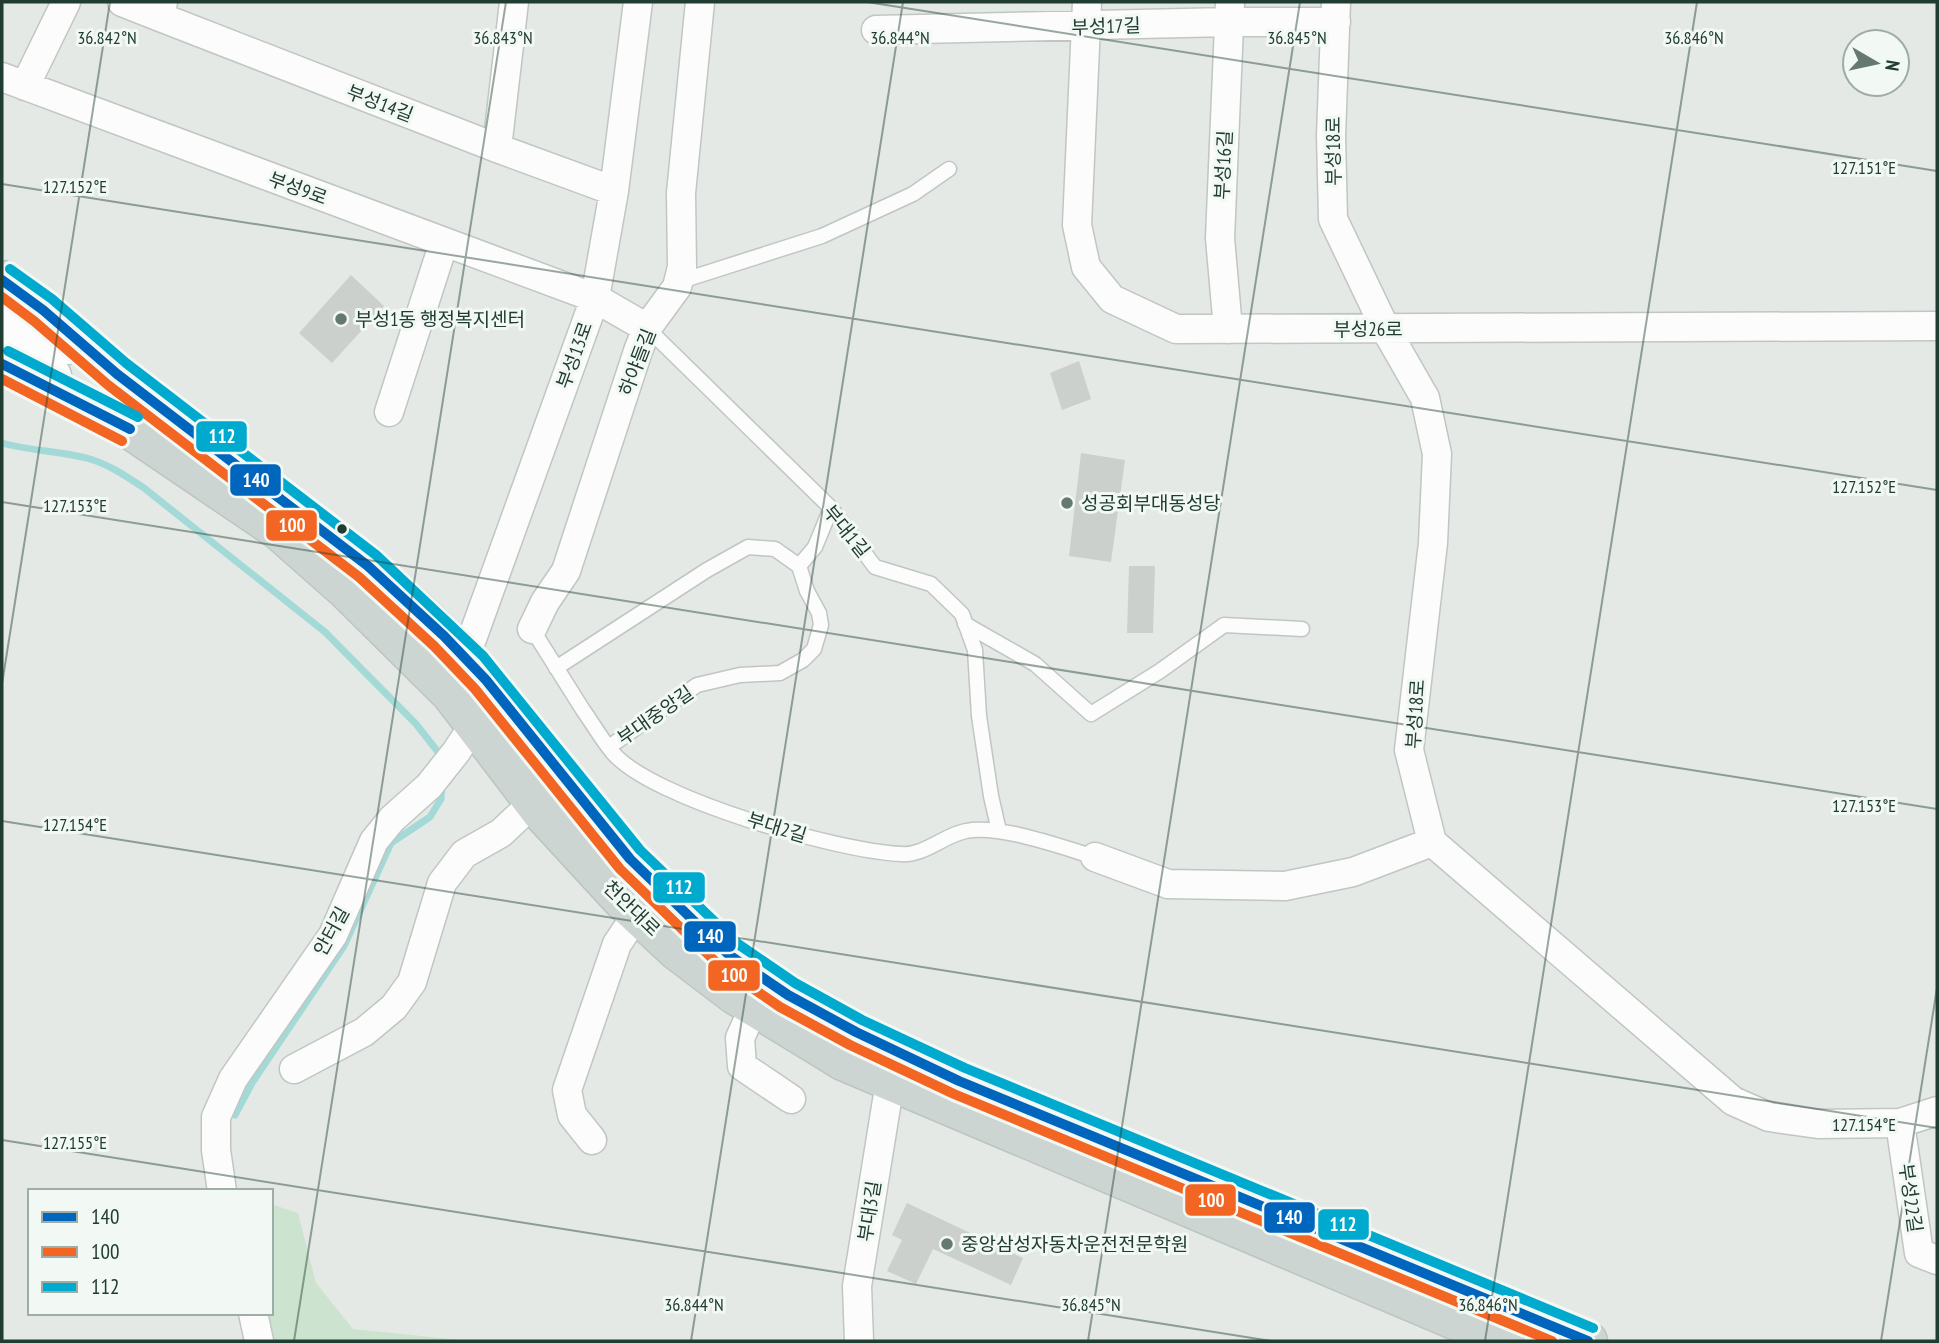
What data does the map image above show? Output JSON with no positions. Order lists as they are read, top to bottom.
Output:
{
  "streets": {
    "main road": ["천안대로"],
    "street": [
      "부성17길",
      "부성14길",
      "부성18로",
      "부성16길",
      "부성9로",
      "부성26로",
      "부성13로",
      "하야들길",
      "안터길",
      "부성22길",
      "부대3길"
    ],
    "lane": ["부대1길", "부대중앙길", "부대2길"]
  },
  "crossings": [
    ["부성17길", "부성18로"],
    ["부성17길", "부성16길"],
    ["부성17길", "부성26로"],
    ["부성14길", "부성13로"],
    ["부성18로", "부성26로"],
    ["부성16길", "부성26로"],
    ["부성9로", "부성13로"],
    ["부성9로", "하야들길"],
    ["부성9로", "부대1길"],
    ["부성13로", "천안대로"],
    ["부성13로", "안터길"],
    ["하야들길", "부대1길"],
    ["하야들길", "부대2길"],
    ["부대1길", "부대2길"],
    ["부대중앙길", "부대2길"],
    ["천안대로", "안터길"],
    ["천안대로", "부대3길"]
  ],
  "places": ["부성1동 행정복지센터", "성공회부대동성당", "중앙삼성자동차운전전문학원"],
  "lines": ["transit line 112", "transit line 140", "transit line 100"],
  "legend": ["140", "100", "112"],
  "north": "right",
  "coordinates": [
    "36.843°N",
    "36.844°N",
    "36.845°N",
    "36.846°N",
    "36.842°N",
    "127.151°E",
    "127.152°E",
    "127.153°E",
    "127.154°E",
    "127.155°E"
  ]
}
